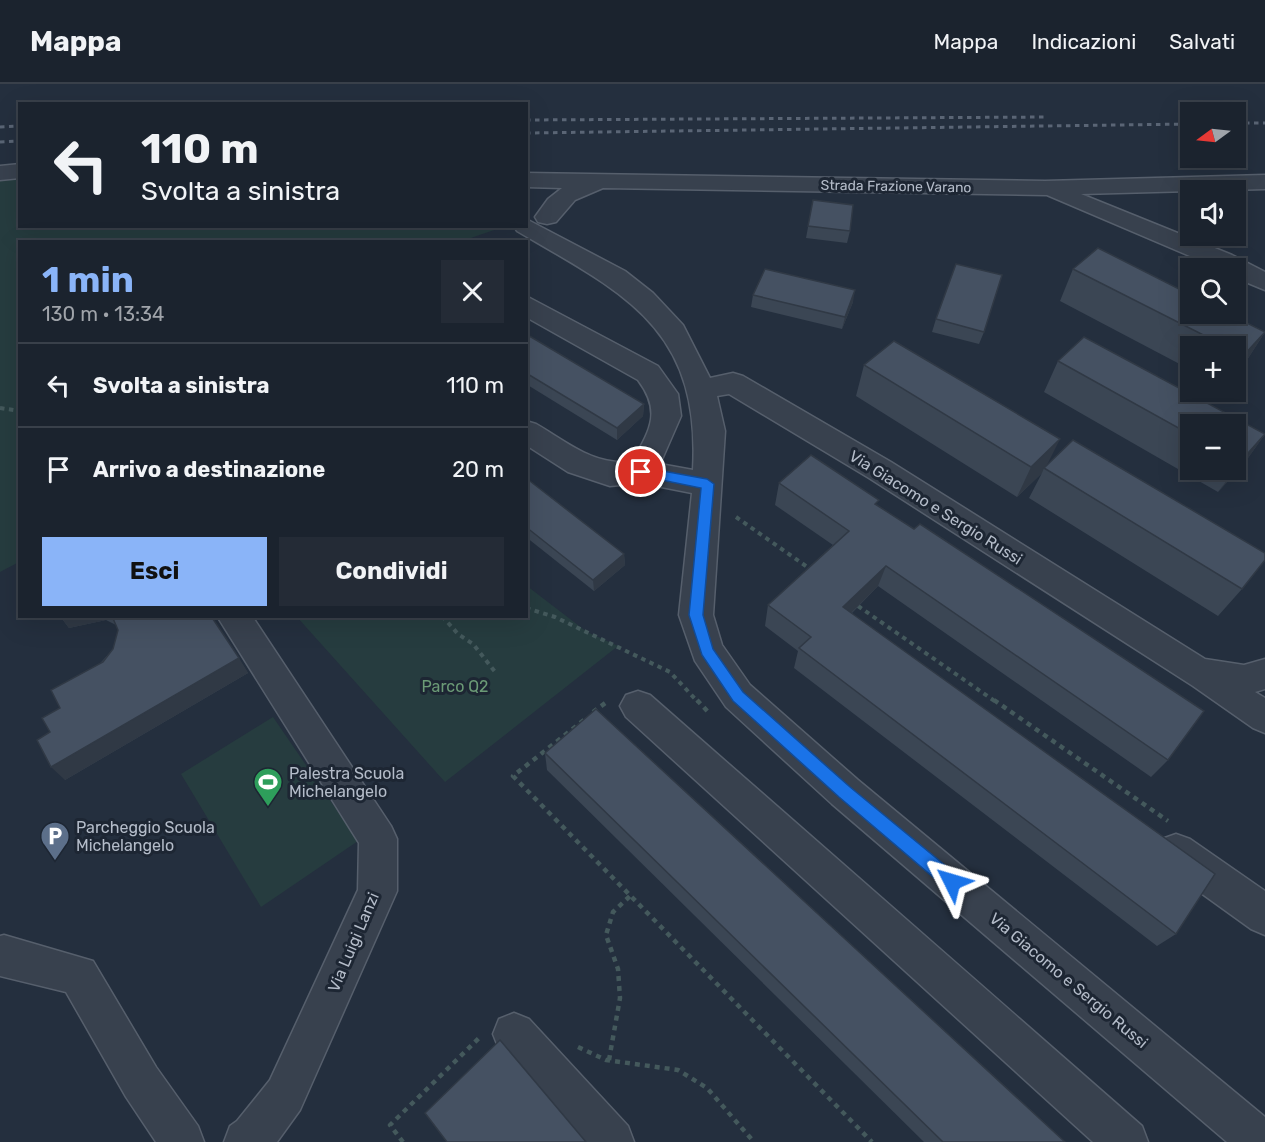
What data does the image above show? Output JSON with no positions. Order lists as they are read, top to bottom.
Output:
{
  "streets": {
    "street": ["Strada Frazione Varano", "Via Giacomo e Sergio Russi", "Via Luigi Lanzi"]
  },
  "parks": ["Parco Q2"],
  "places": {
    "sports": ["Palestra Scuola Michelangelo"],
    "parking": ["Parcheggio Scuola Michelangelo"]
  },
  "north": "left",
  "page": {
    "header": "Mappa",
    "nav": ["Mappa", "Indicazioni", "Salvati"],
    "map_buttons": ["+", "−"],
    "turn": ["110 m", "Svolta a sinistra"],
    "heading": ["1 min", "130 m · 13:34"],
    "list": [
      {
        "name": "Svolta a sinistra",
        "value": "110 m"
      },
      {
        "name": "Arrivo a destinazione",
        "value": "20 m"
      }
    ],
    "buttons": ["Esci", "Condividi"]
  }
}
